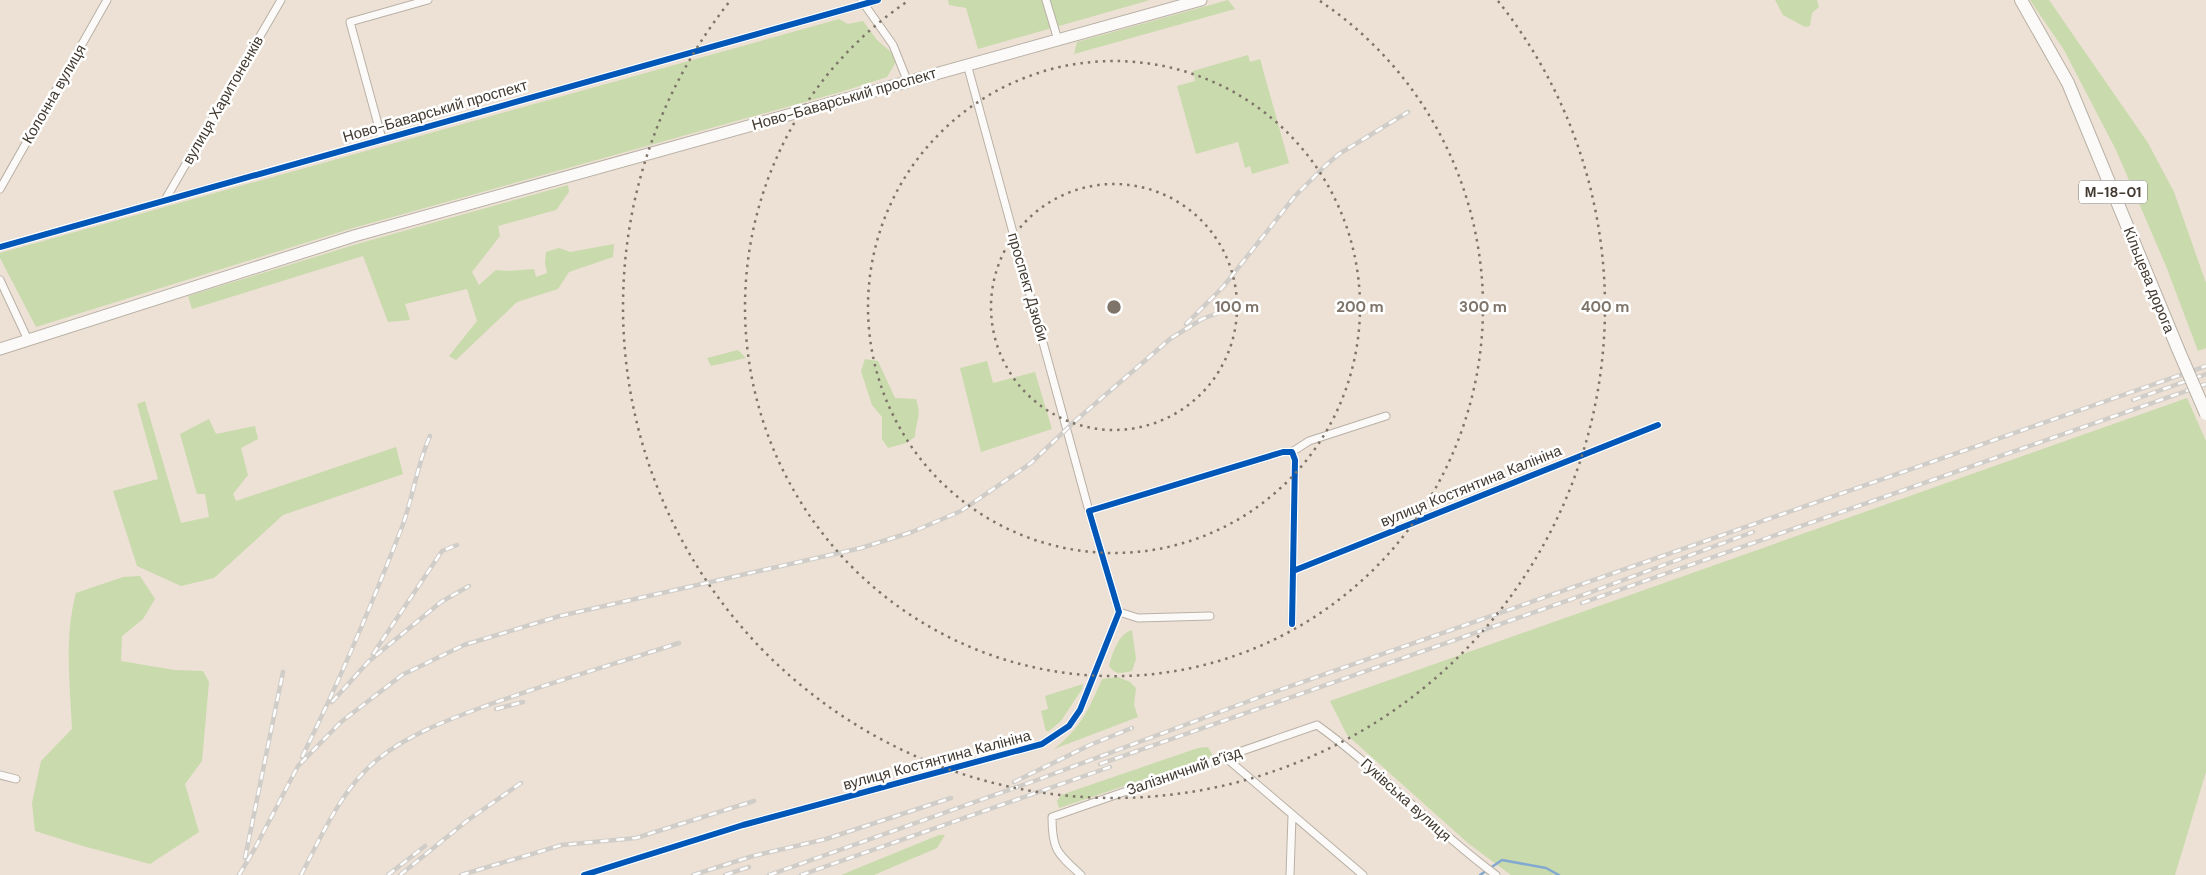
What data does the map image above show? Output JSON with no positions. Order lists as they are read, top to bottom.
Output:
{
  "streets": {
    "highway": ["М-18-01", "Кільцева дорога"],
    "main road": ["Ново-Баварський проспект"],
    "street": [
      "Колонна вулиця",
      "вулиця Харитоненків",
      "проспект Дзюби",
      "вулиця Костянтина Калініна",
      "Залізничний в’їзд",
      "Гуківська вулиця"
    ]
  },
  "crossings": [
    ["Ново-Баварський проспект", "вулиця Харитоненків"],
    ["Ново-Баварський проспект", "проспект Дзюби"],
    ["Залізничний в’їзд", "Гуківська вулиця"]
  ],
  "rings": [
    "100 m",
    "200 m",
    "300 m",
    "400 m"
  ]
}
